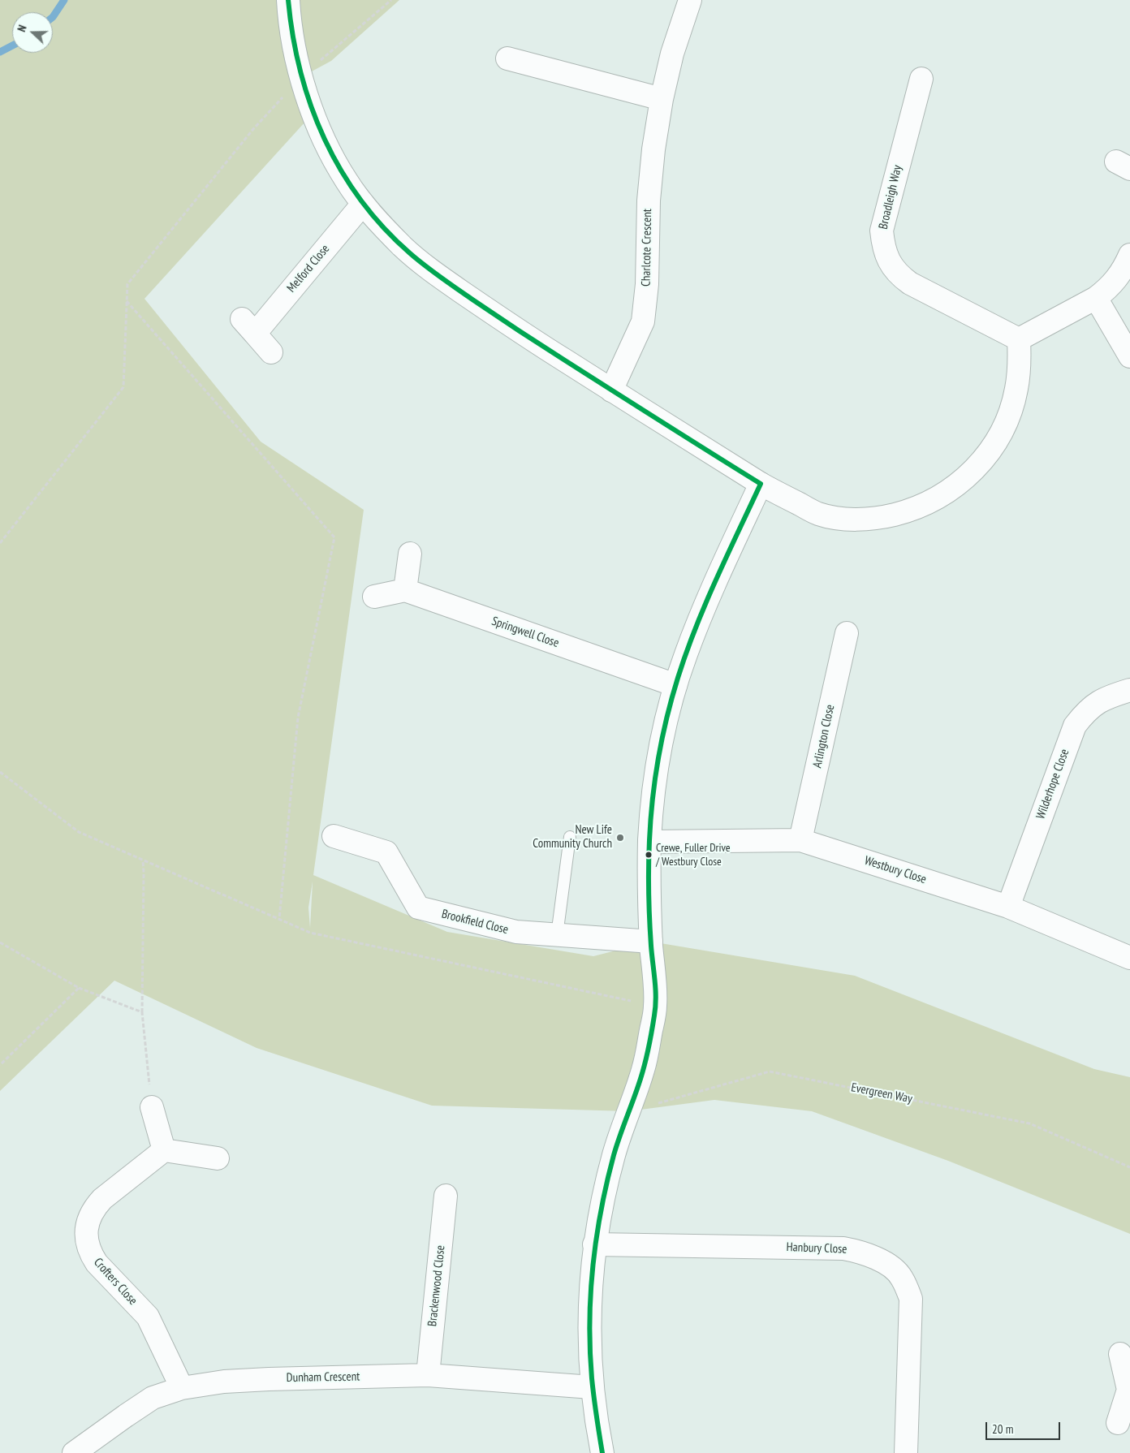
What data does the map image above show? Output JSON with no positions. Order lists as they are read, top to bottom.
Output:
{
  "streets": {
    "street": [
      "Broadleigh Way",
      "Charlcote Crescent",
      "Melford Close",
      "Springwell Close",
      "Arlington Close",
      "Wilderhope Close",
      "Westbury Close",
      "Brookfield Close",
      "Hanbury Close",
      "Crofters Close",
      "Brackenwood Close",
      "Dunham Crescent"
    ],
    "path": ["Evergreen Way"]
  },
  "crossings": [
    ["Arlington Close", "Westbury Close"],
    ["Wilderhope Close", "Westbury Close"],
    ["Crofters Close", "Dunham Crescent"],
    ["Brackenwood Close", "Dunham Crescent"]
  ],
  "places": ["New Life Community Church", "Crewe, Fuller Drive / Westbury Close"],
  "scale_bar": "20 m",
  "north": "left"
}
